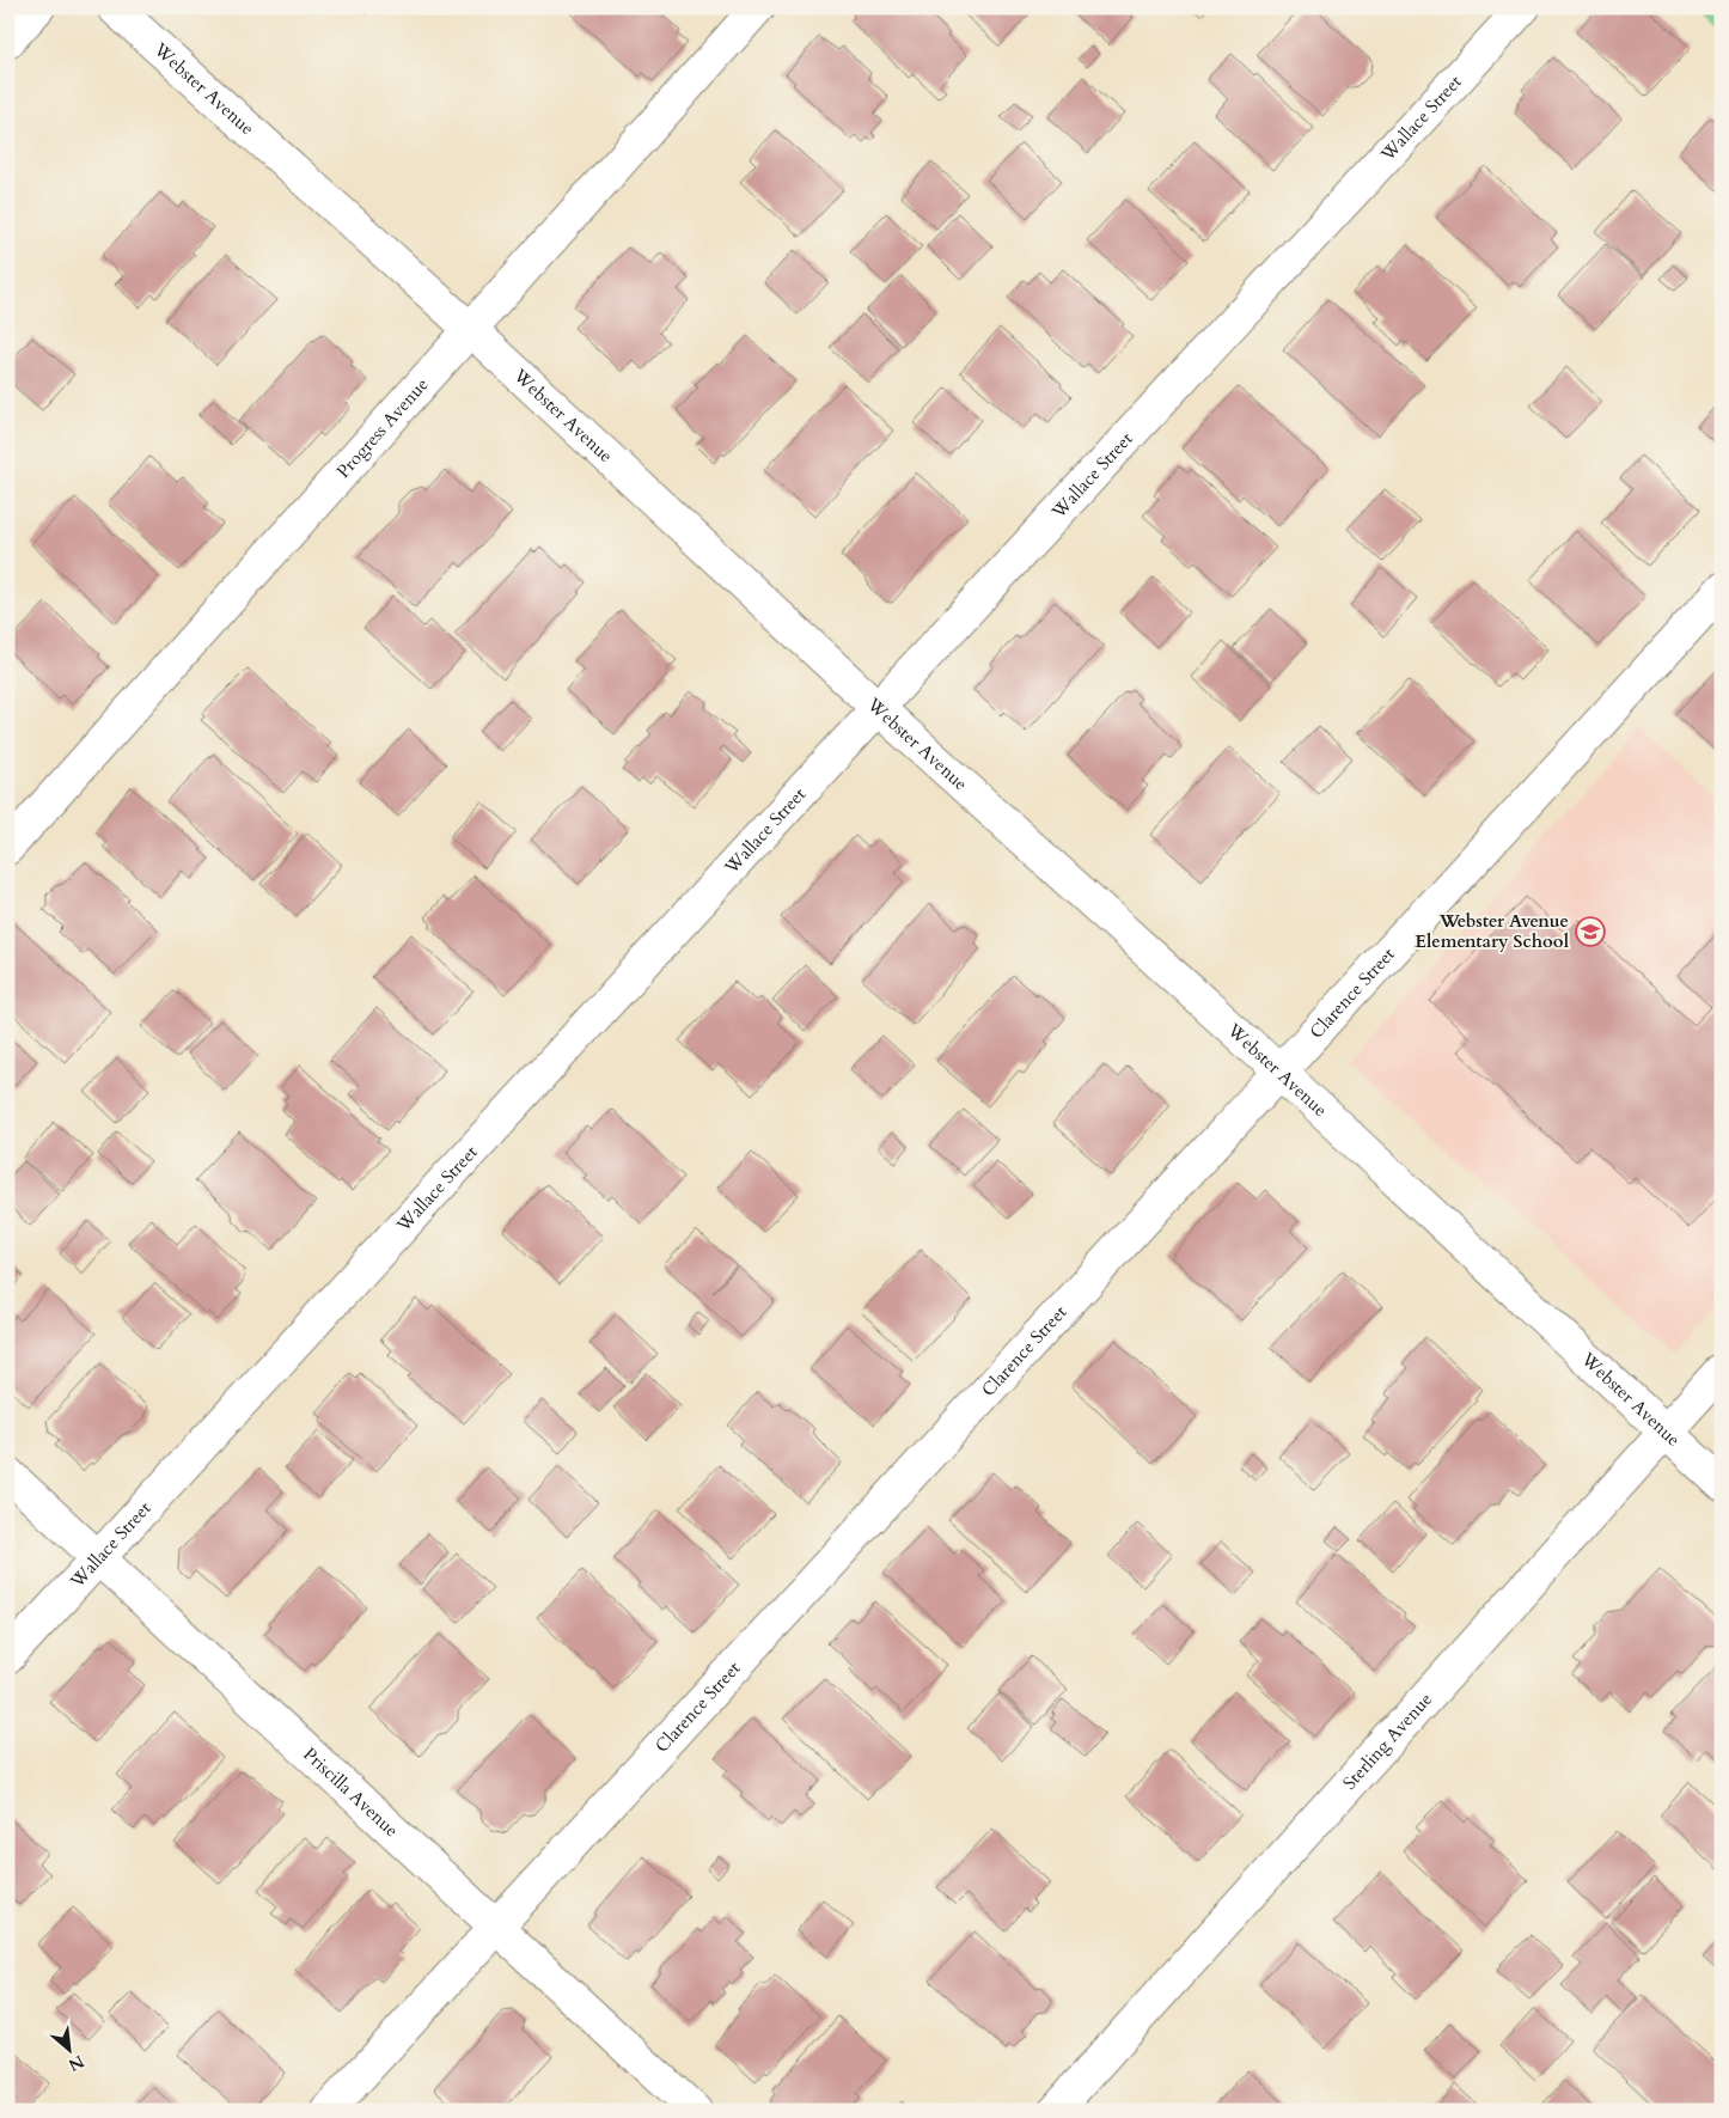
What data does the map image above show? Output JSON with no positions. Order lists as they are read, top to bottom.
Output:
{
  "streets": {
    "street": [
      "Webster Avenue",
      "Wallace Street",
      "Progress Avenue",
      "Clarence Street",
      "Sterling Avenue",
      "Priscilla Avenue"
    ]
  },
  "crossings": [
    ["Webster Avenue", "Wallace Street"],
    ["Webster Avenue", "Progress Avenue"],
    ["Webster Avenue", "Clarence Street"],
    ["Webster Avenue", "Sterling Avenue"],
    ["Wallace Street", "Priscilla Avenue"],
    ["Clarence Street", "Priscilla Avenue"]
  ],
  "places": {
    "school or university": ["Webster Avenue Elementary School"]
  },
  "north": "bottom right"
}
